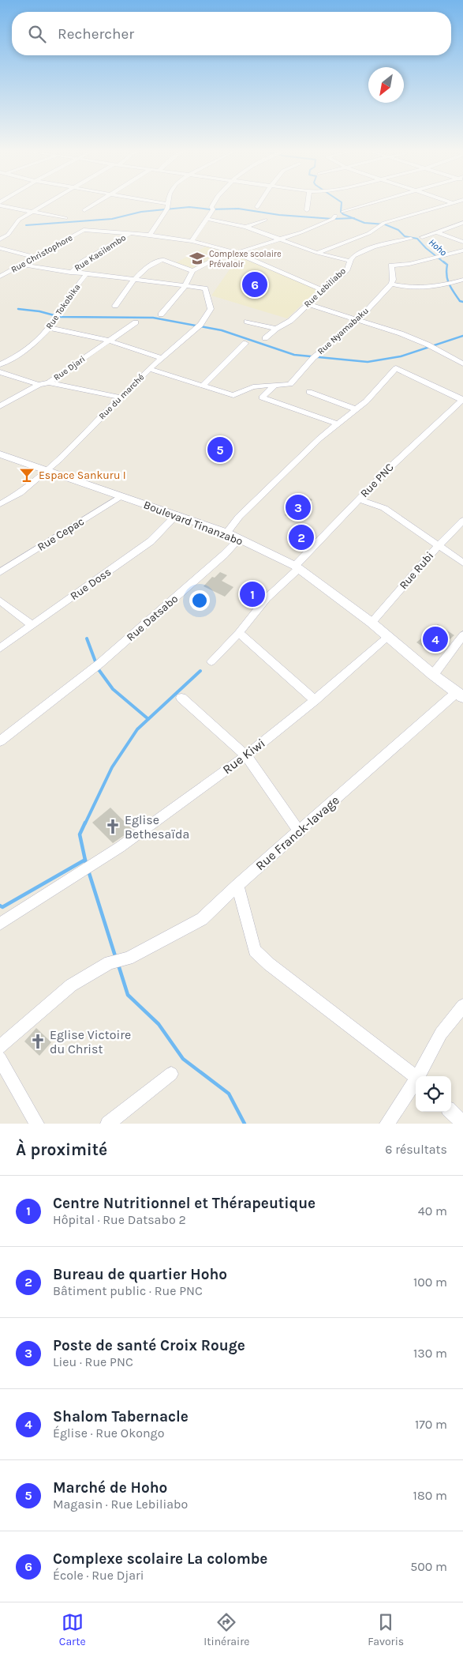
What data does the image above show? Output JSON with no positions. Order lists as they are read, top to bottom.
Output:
{
  "streets": {
    "street": [
      "Rue Kasilembo",
      "Rue Christophore",
      "Rue Lebiliabo",
      "Rue Tokobika",
      "Rue Nyamabaku",
      "Rue Djari",
      "Rue du marché",
      "Rue PNC",
      "Boulevard Tinanzabo",
      "Rue Cepac",
      "Rue Rubi",
      "Rue Doss",
      "Rue Datsabo",
      "Rue Kiwi",
      "Rue Franck-lavage"
    ]
  },
  "crossings": [
    ["Rue Kasilembo", "Rue Christophore"],
    ["Rue du marché", "Boulevard Tinanzabo"],
    ["Rue PNC", "Boulevard Tinanzabo"],
    ["Boulevard Tinanzabo", "Rue Cepac"],
    ["Boulevard Tinanzabo", "Rue Rubi"],
    ["Boulevard Tinanzabo", "Rue Doss"],
    ["Boulevard Tinanzabo", "Rue Datsabo"],
    ["Boulevard Tinanzabo", "Rue Kiwi"],
    ["Boulevard Tinanzabo", "Rue Franck-lavage"]
  ],
  "water": ["Hoho"],
  "places": {
    "school or university": ["Complexe scolaire Prévaloir"],
    "bar": ["Espace Sankuru I"],
    "church": ["Eglise Bethesaïda", "Eglise Victoire du Christ"]
  },
  "north": "bottom left",
  "page": {
    "search": "Rechercher",
    "pins": [
      "6",
      "5",
      "3",
      "2",
      "1",
      "4"
    ],
    "heading": ["À proximité", "6 résultats"],
    "list": [
      {
        "mark": "1",
        "name": "Centre Nutritionnel et Thérapeutique",
        "note": "Hôpital · Rue Datsabo 2",
        "value": "40 m"
      },
      {
        "mark": "2",
        "name": "Bureau de quartier Hoho",
        "note": "Bâtiment public · Rue PNC",
        "value": "100 m"
      },
      {
        "mark": "3",
        "name": "Poste de santé Croix Rouge",
        "note": "Lieu · Rue PNC",
        "value": "130 m"
      },
      {
        "mark": "4",
        "name": "Shalom Tabernacle",
        "note": "Église · Rue Okongo",
        "value": "170 m"
      },
      {
        "mark": "5",
        "name": "Marché de Hoho",
        "note": "Magasin · Rue Lebiliabo",
        "value": "180 m"
      },
      {
        "mark": "6",
        "name": "Complexe scolaire La colombe",
        "note": "École · Rue Djari",
        "value": "500 m"
      }
    ],
    "nav": ["Carte", "Itinéraire", "Favoris"]
  }
}
